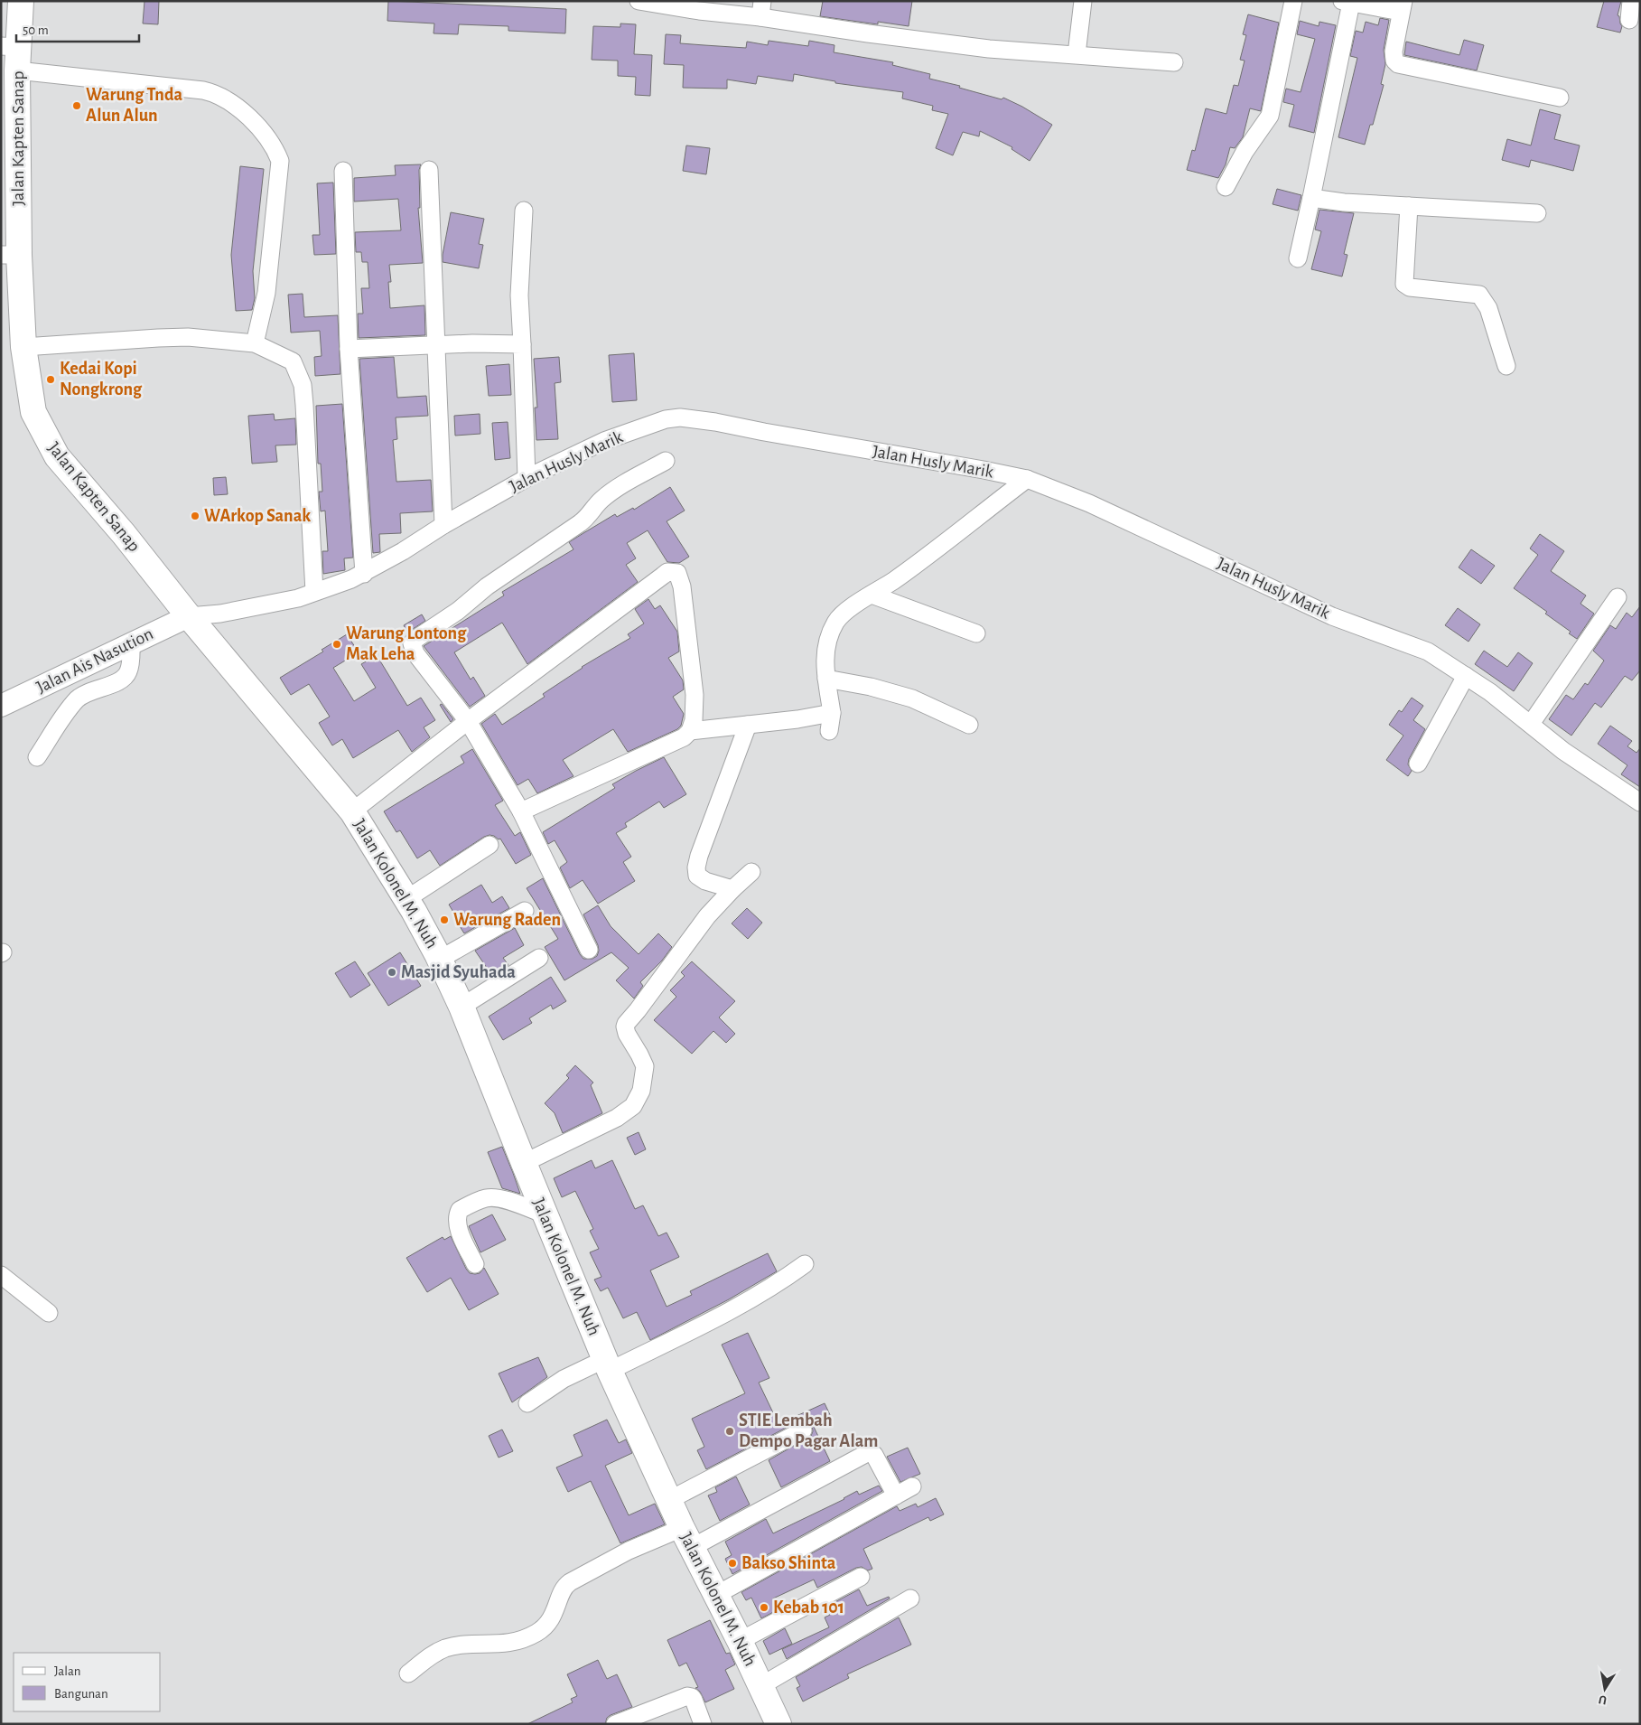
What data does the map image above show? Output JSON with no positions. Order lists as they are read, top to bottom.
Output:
{
  "streets": {
    "main road": ["Jalan Kapten Sanap", "Jalan Kolonel M. Nuh"],
    "street": ["Jalan Husly Marik", "Jalan Ais Nasution"]
  },
  "crossings": [
    ["Jalan Kapten Sanap", "Jalan Husly Marik"],
    ["Jalan Kapten Sanap", "Jalan Ais Nasution"],
    ["Jalan Kapten Sanap", "Jalan Kolonel M. Nuh"],
    ["Jalan Husly Marik", "Jalan Ais Nasution"]
  ],
  "places": [
    "Warung Tnda Alun Alun",
    "Kedai Kopi Nongkrong",
    "WArkop Sanak",
    "Warung Lontong Mak Leha",
    "Warung Raden",
    "Masjid Syuhada",
    "STIE Lembah Dempo Pagar Alam",
    "Bakso Shinta",
    "Kebab 101"
  ],
  "legend": ["Jalan", "Bangunan"],
  "scale_bar": "50 m",
  "north": "bottom"
}
